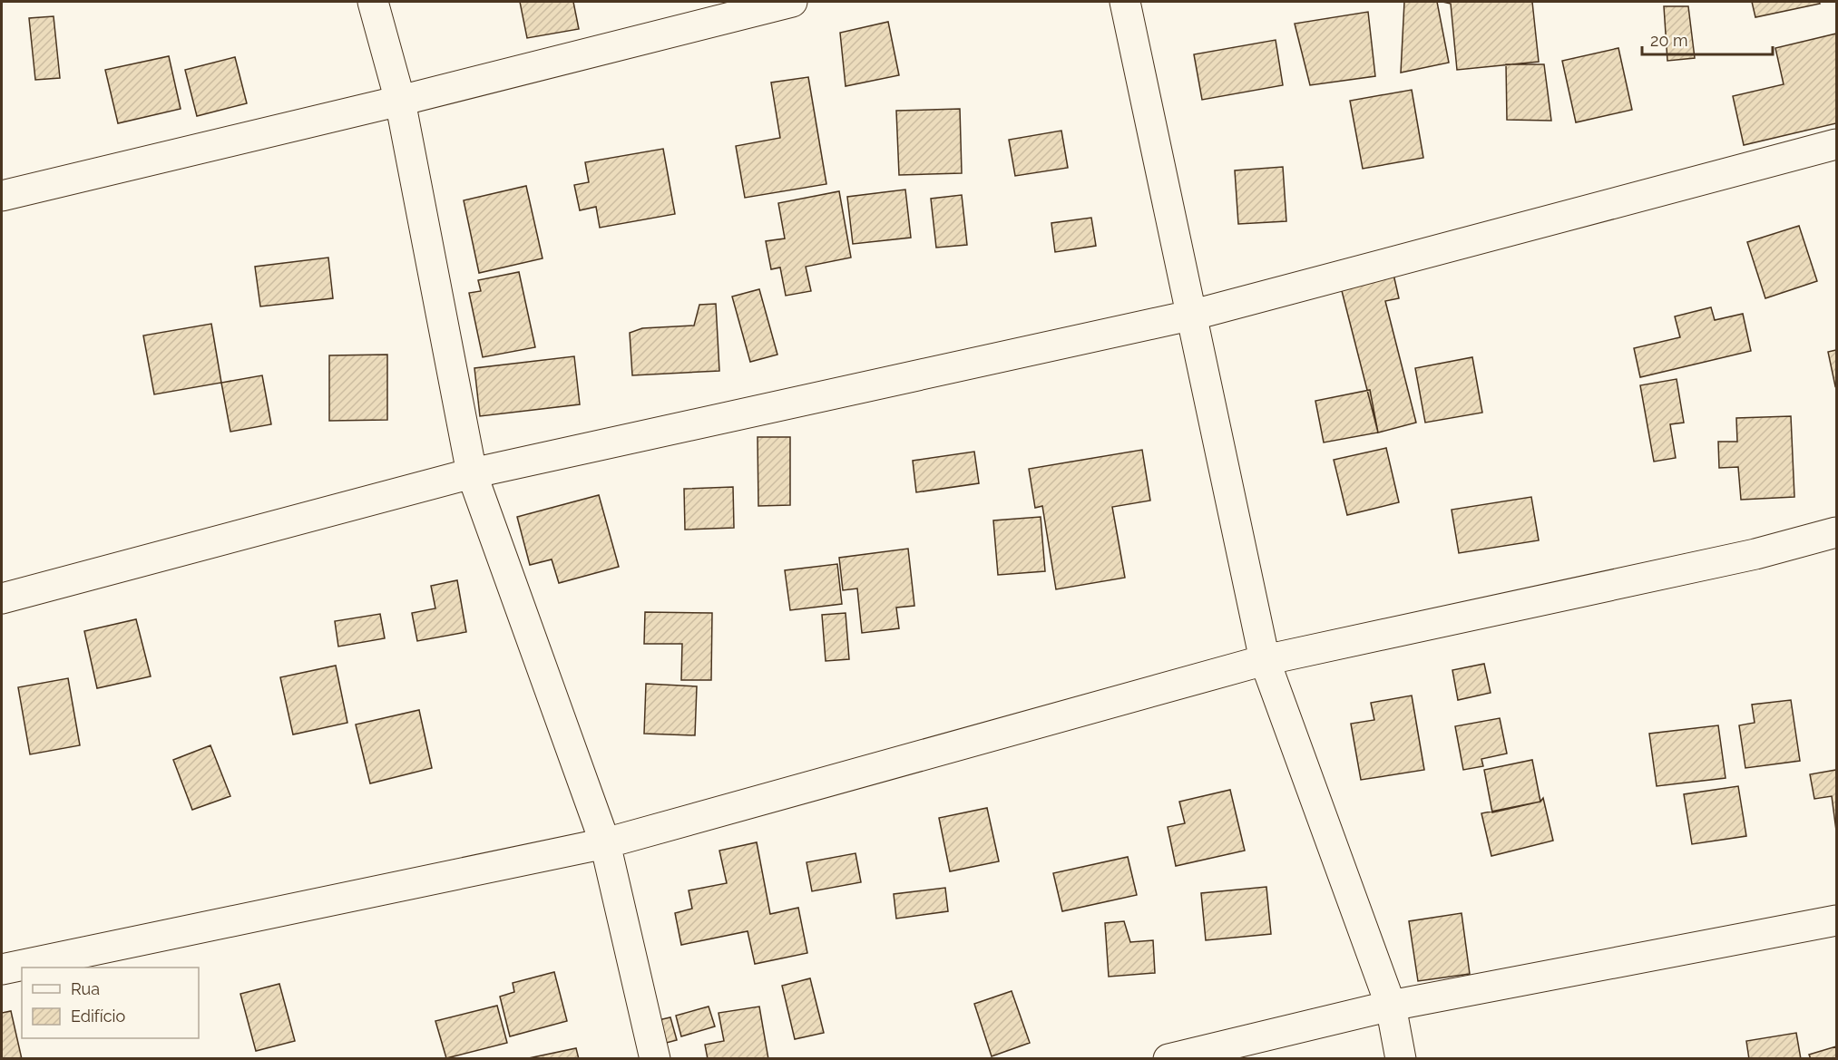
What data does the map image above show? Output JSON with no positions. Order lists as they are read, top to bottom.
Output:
{
  "legend": ["Rua", "Edifício"],
  "scale_bar": "20 m"
}
